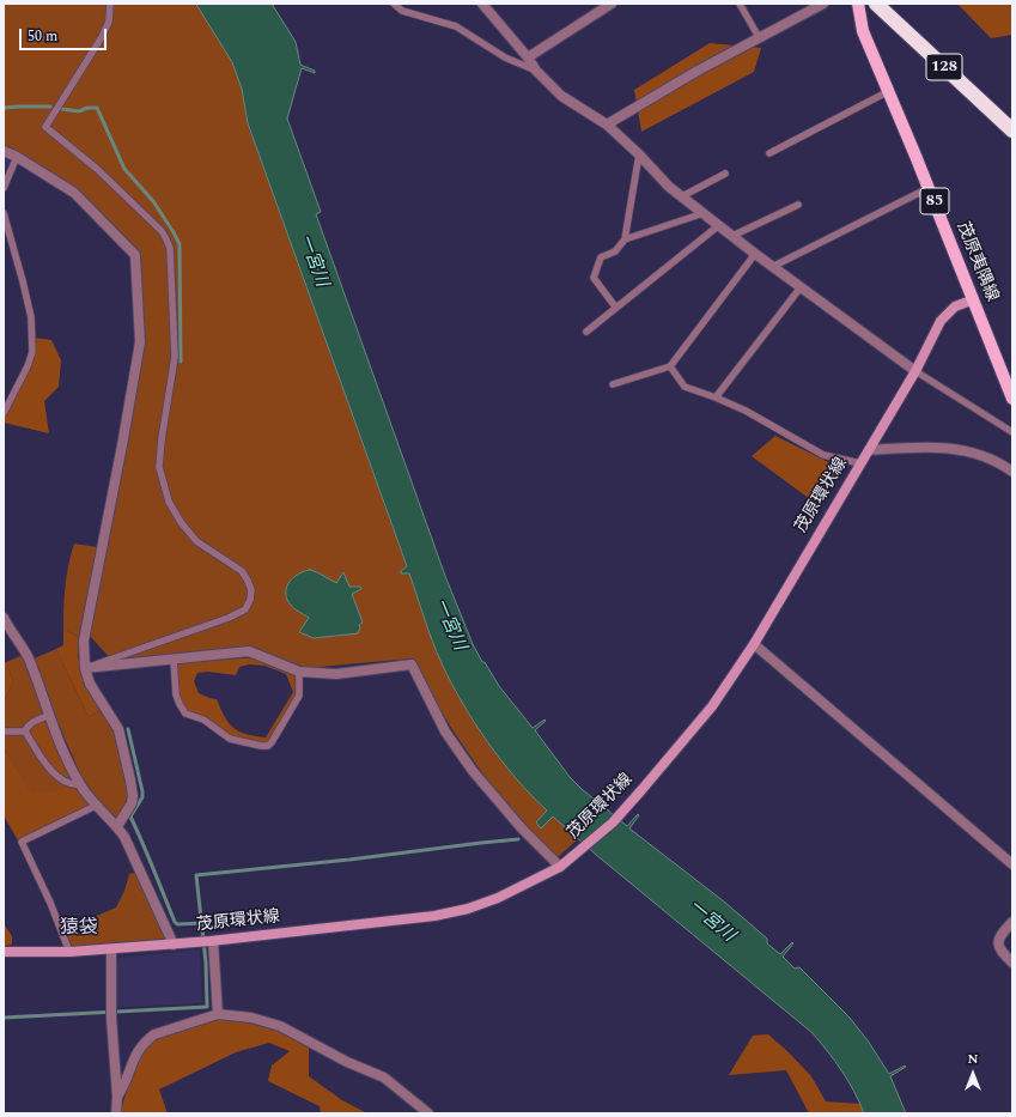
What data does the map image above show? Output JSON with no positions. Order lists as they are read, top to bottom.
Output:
{
  "streets": {
    "highway": ["128"],
    "main road": ["85", "茂原夷隅線", "茂原環状線"]
  },
  "crossings": [
    ["茂原夷隅線", "茂原環状線"]
  ],
  "districts": ["猿袋"],
  "water": ["一宮川"],
  "scale_bar": "50 m",
  "north": "top"
}
